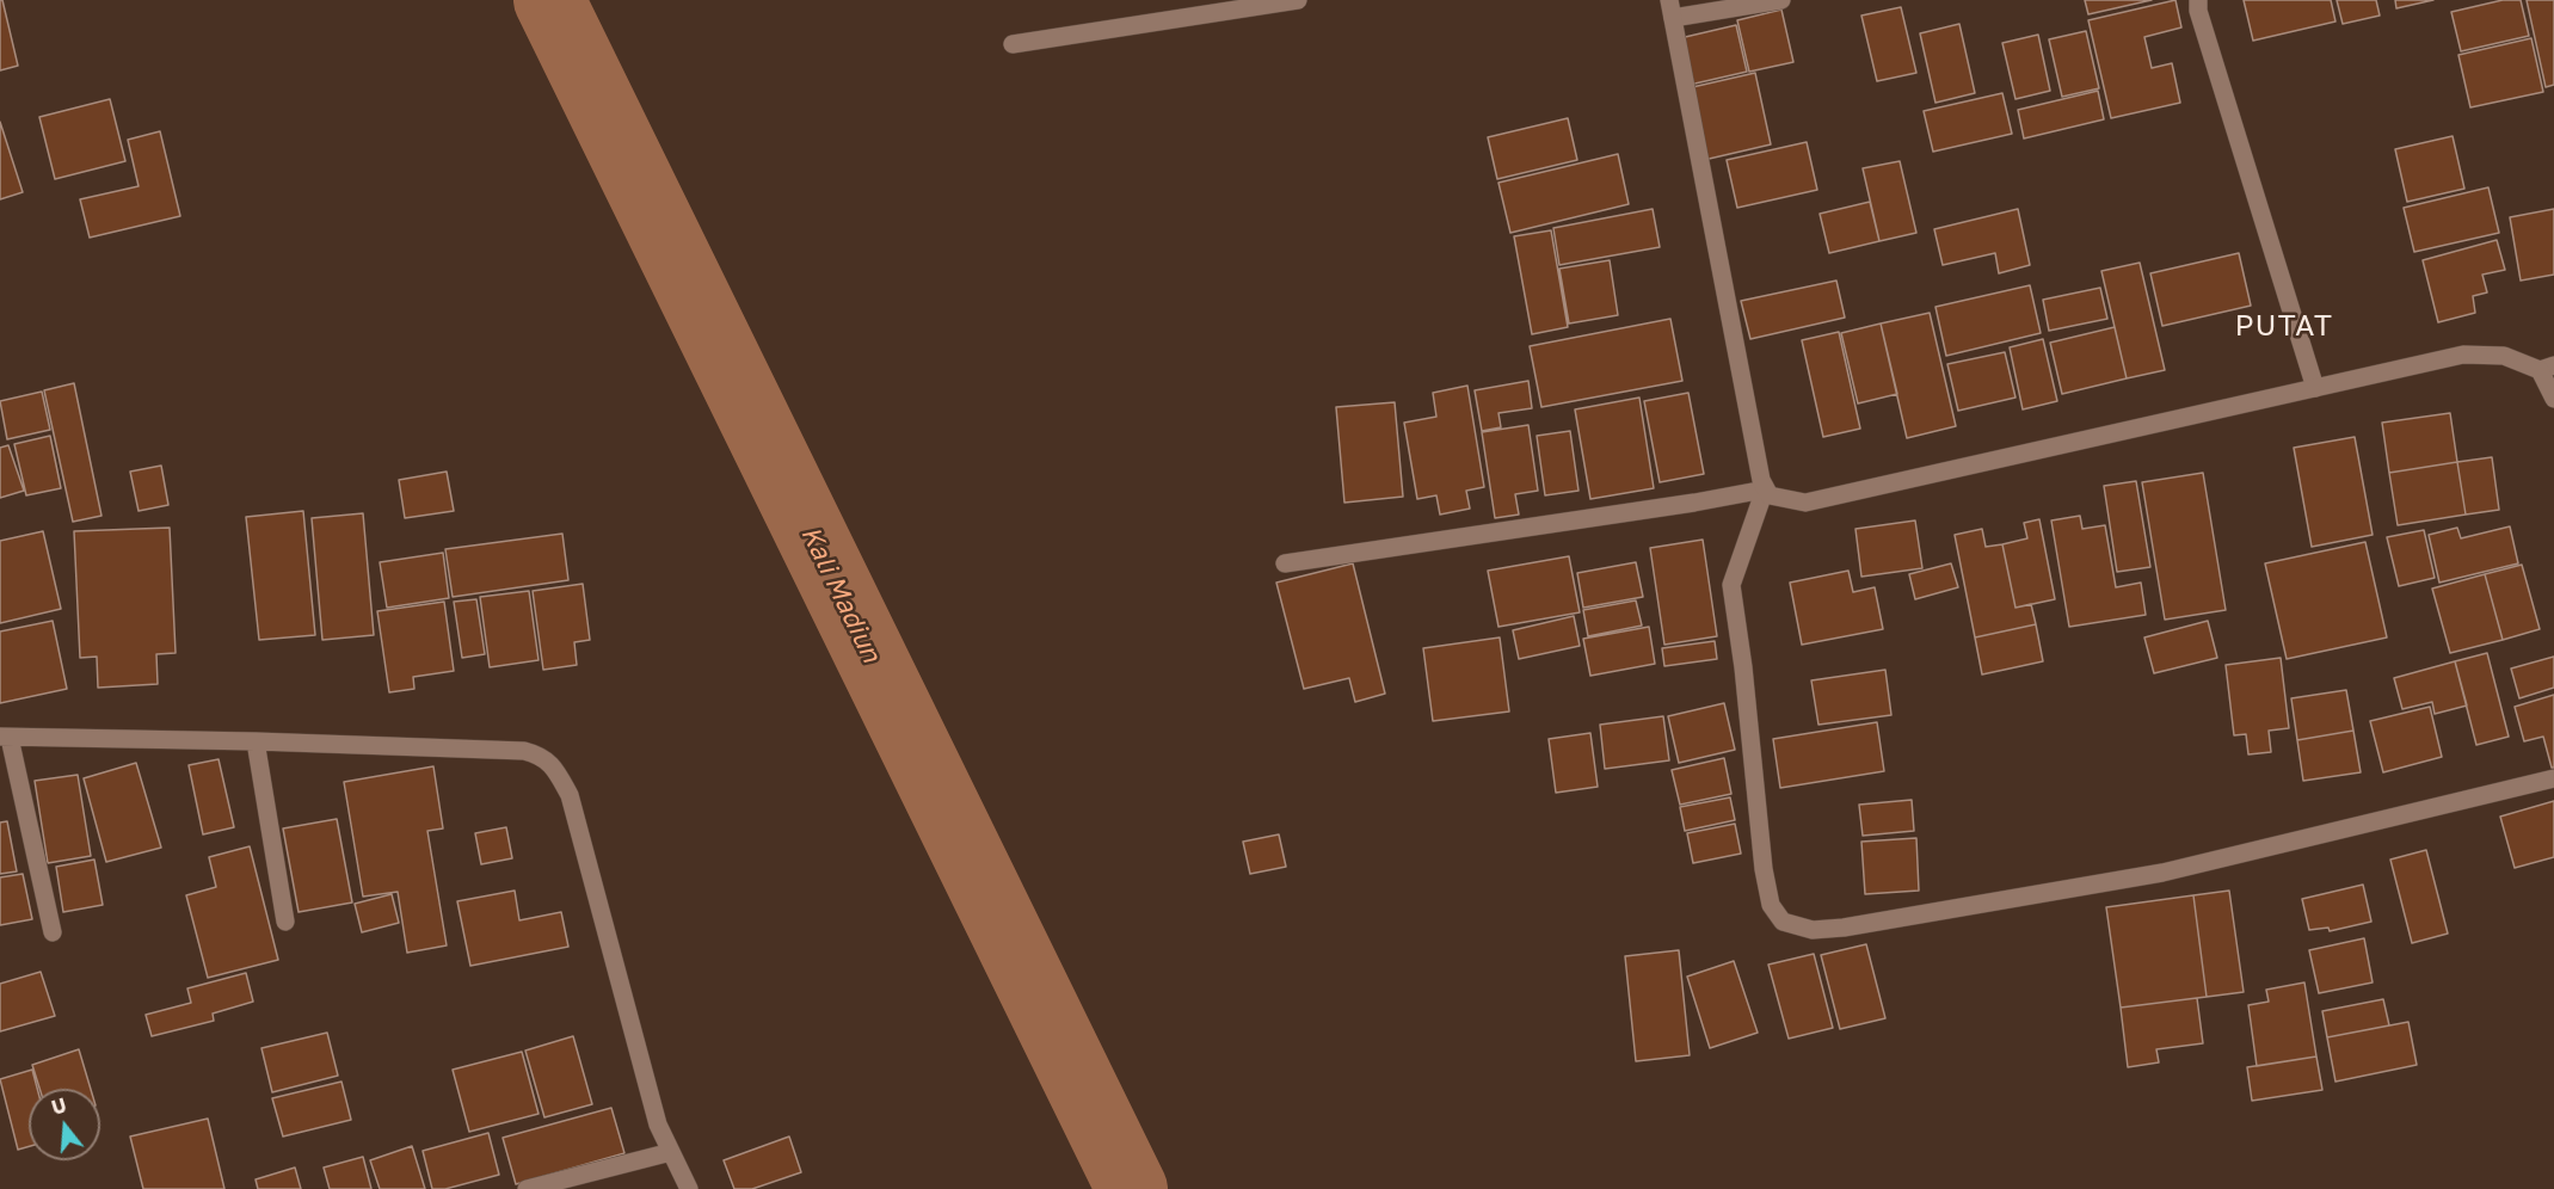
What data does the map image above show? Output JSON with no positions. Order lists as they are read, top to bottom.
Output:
{
  "districts": ["PUTAT"],
  "water": ["Kali Madiun"],
  "north": "top"
}
